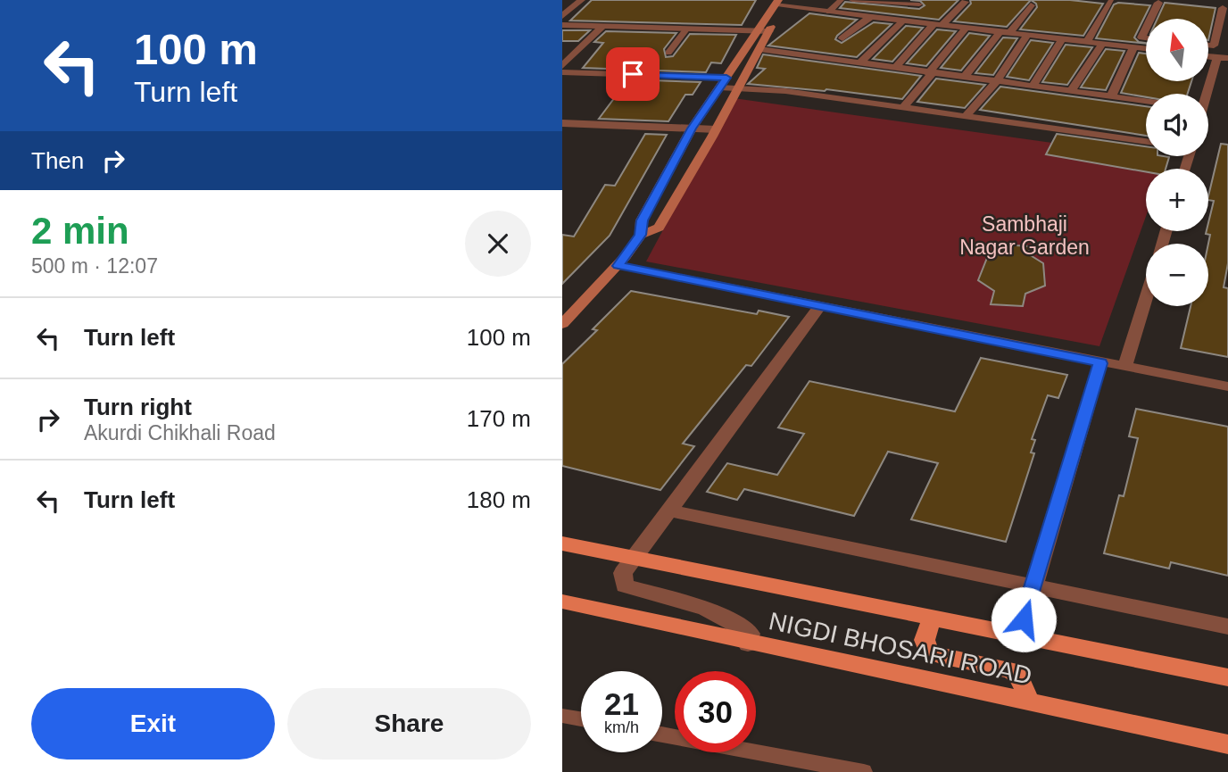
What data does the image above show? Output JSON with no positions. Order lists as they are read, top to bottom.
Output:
{
  "streets": {
    "main road": ["NIGDI BHOSARI ROAD"]
  },
  "parks": ["Sambhaji Nagar Garden"],
  "north": "top",
  "page": {
    "turn": ["100 m", "Turn left"],
    "map_buttons": ["+", "−"],
    "then": "Then",
    "heading": ["2 min", "500 m · 12:07"],
    "list": [
      {
        "name": "Turn left",
        "value": "100 m"
      },
      {
        "name": "Turn right",
        "note": "Akurdi Chikhali Road",
        "value": "170 m"
      },
      {
        "name": "Turn left",
        "value": "180 m"
      }
    ],
    "speed": "21 km/h",
    "limit": "30",
    "buttons": ["Exit", "Share"]
  }
}
